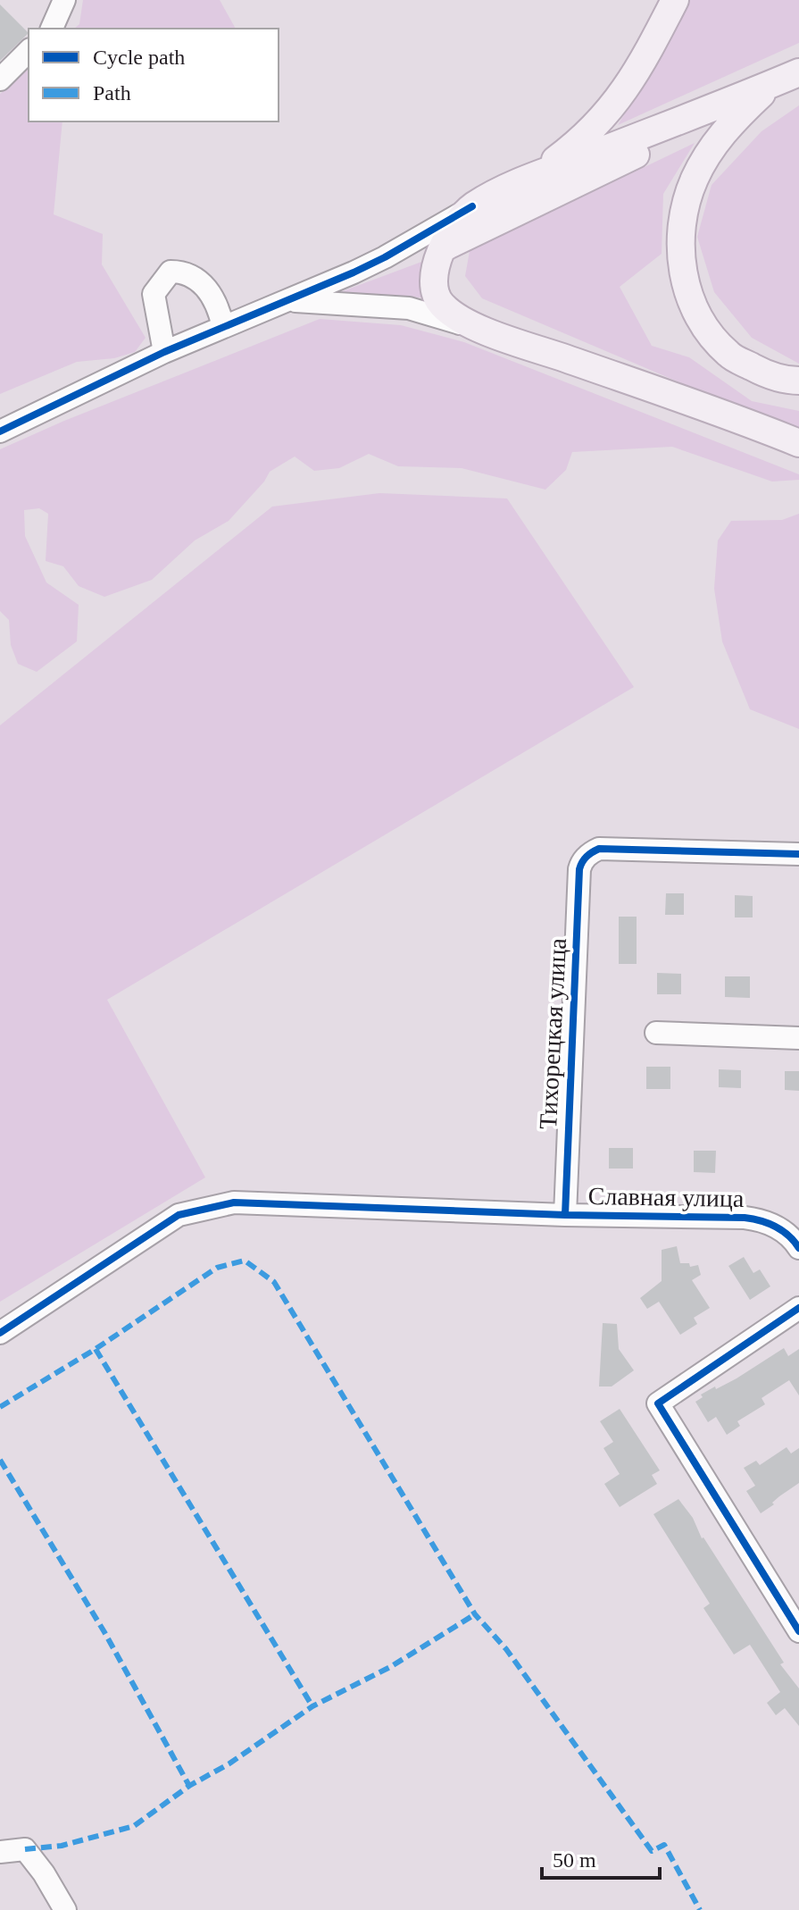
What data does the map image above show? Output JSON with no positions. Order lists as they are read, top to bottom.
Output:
{
  "streets": {
    "street": ["Тихорецкая улица", "Славная улица"]
  },
  "crossings": [
    ["Тихорецкая улица", "Славная улица"]
  ],
  "legend": ["Cycle path", "Path"],
  "scale_bar": "50 m"
}
